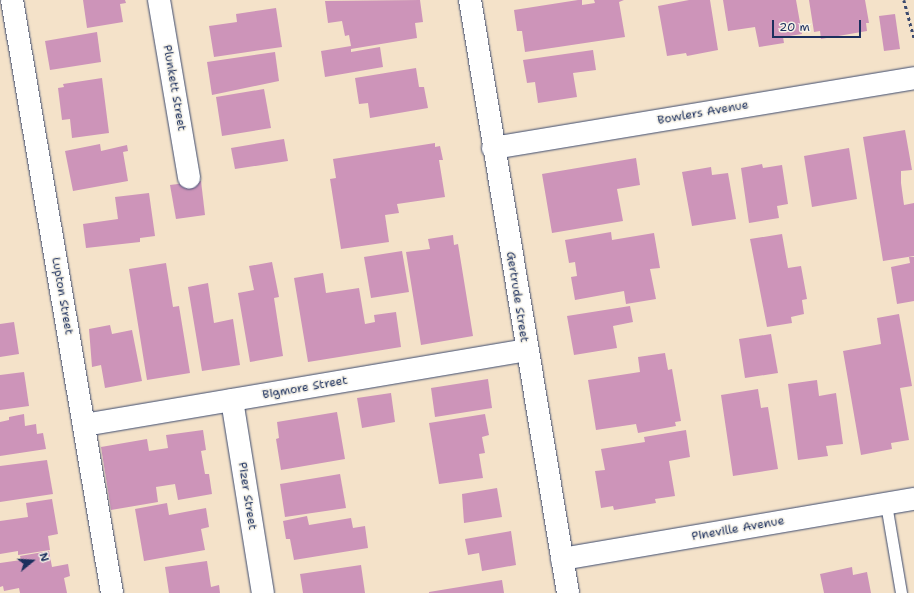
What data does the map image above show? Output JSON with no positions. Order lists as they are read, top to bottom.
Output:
{
  "streets": {
    "street": [
      "Plunkett Street",
      "Bowlers Avenue",
      "Lupton Street",
      "Gertrude Street",
      "Bigmore Street",
      "Pizer Street",
      "Pineville Avenue"
    ]
  },
  "crossings": [
    ["Bowlers Avenue", "Gertrude Street"],
    ["Lupton Street", "Bigmore Street"],
    ["Gertrude Street", "Bigmore Street"],
    ["Gertrude Street", "Pineville Avenue"],
    ["Bigmore Street", "Pizer Street"]
  ],
  "scale_bar": "20 m",
  "north": "right"
}
